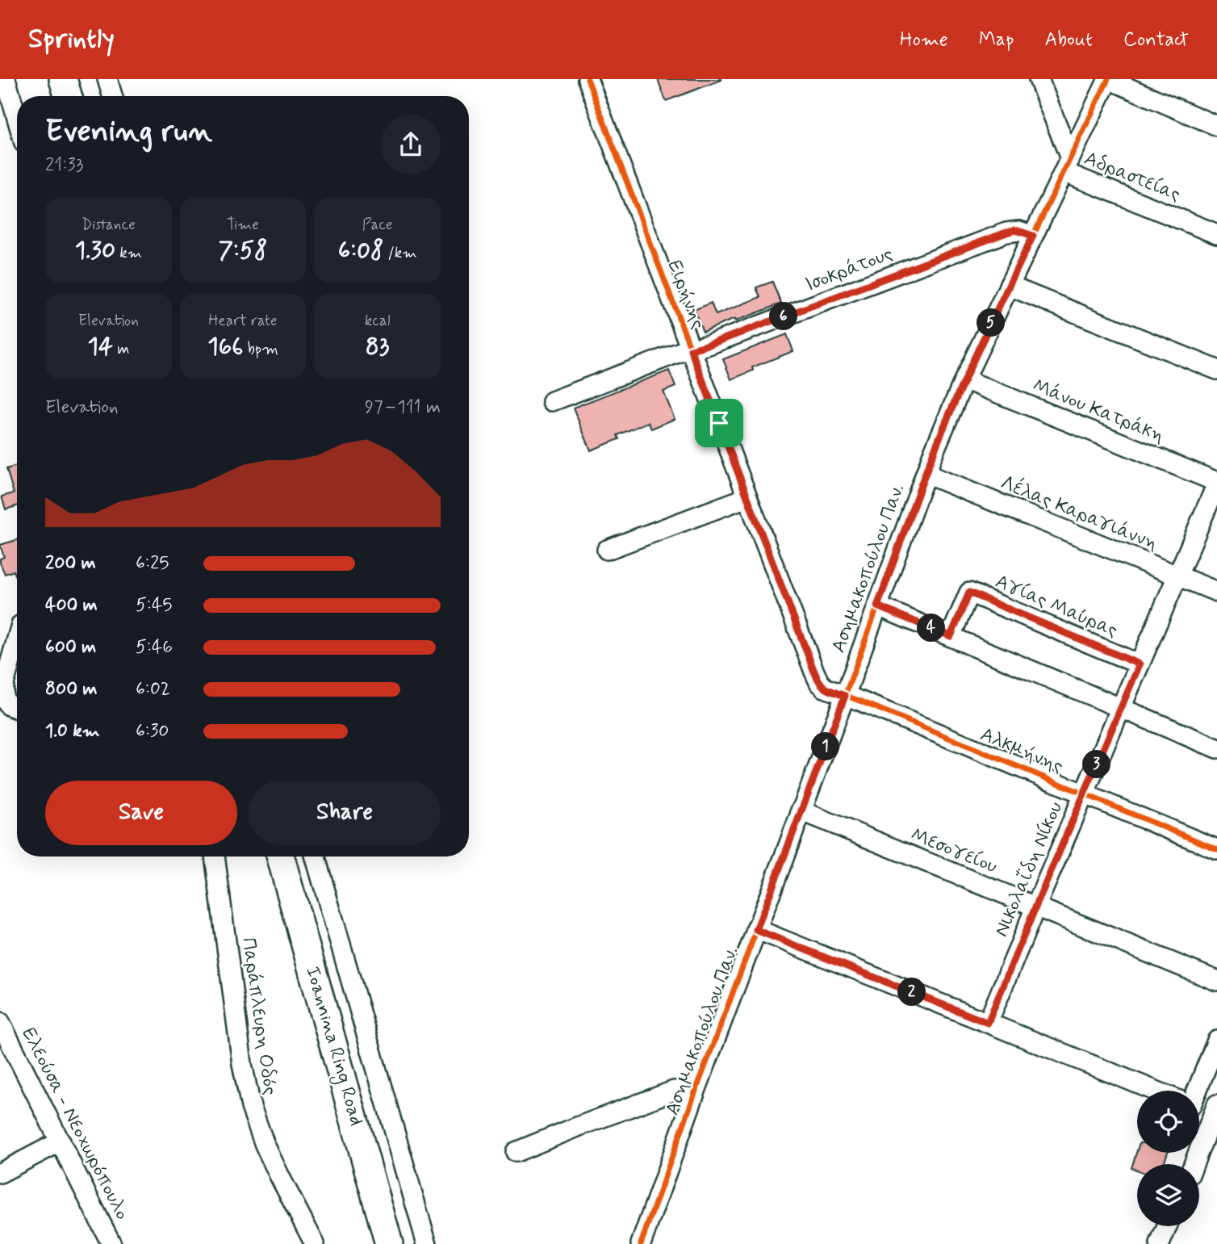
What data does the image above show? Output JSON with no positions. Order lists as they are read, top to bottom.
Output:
{
  "streets": {
    "highway": ["Ioannina Ring Road"],
    "street": [
      "Αδραστείας",
      "Ισοκράτους",
      "Ειρήνης",
      "Μάνου Κατράκη",
      "Λέλας Καραγιάννη",
      "Ασημακοπούλου Παν.",
      "Αγίας Μαύρας",
      "Αλκμήνης",
      "Μεσογείου",
      "Νικολαΐδη Νίκου",
      "Παράπλευρη Οδός",
      "Ελεούσα - Νεοχωρόπουλο"
    ]
  },
  "crossings": [
    ["Αδραστείας", "Ασημακοπούλου Παν."],
    ["Ισοκράτους", "Ειρήνης"],
    ["Ισοκράτους", "Ασημακοπούλου Παν."],
    ["Ειρήνης", "Ασημακοπούλου Παν."],
    ["Ειρήνης", "Αλκμήνης"],
    ["Μάνου Κατράκη", "Ασημακοπούλου Παν."],
    ["Μάνου Κατράκη", "Νικολαΐδη Νίκου"],
    ["Λέλας Καραγιάννη", "Ασημακοπούλου Παν."],
    ["Λέλας Καραγιάννη", "Νικολαΐδη Νίκου"],
    ["Ασημακοπούλου Παν.", "Αλκμήνης"],
    ["Ασημακοπούλου Παν.", "Μεσογείου"],
    ["Αγίας Μαύρας", "Νικολαΐδη Νίκου"],
    ["Αλκμήνης", "Νικολαΐδη Νίκου"],
    ["Μεσογείου", "Νικολαΐδη Νίκου"]
  ],
  "page": {
    "header": "Sprintly",
    "nav": [
      "Home",
      "Map",
      "About",
      "Contact"
    ],
    "heading": ["Evening run", "21:33"],
    "stats": [
      ["Distance", "1.30 km"],
      ["Time", "7:58"],
      ["Pace", "6:08 /km"],
      ["Elevation", "14 m"],
      ["Heart rate", "166 bpm"],
      ["kcal", "83"]
    ],
    "pins": [
      "6",
      "5",
      "4",
      "1",
      "3",
      "2"
    ],
    "chart": ["Elevation", "97–111 m"],
    "list": [
      {
        "name": "200 m",
        "note": "6:25"
      },
      {
        "name": "400 m",
        "note": "5:45"
      },
      {
        "name": "600 m",
        "note": "5:46"
      },
      {
        "name": "800 m",
        "note": "6:02"
      },
      {
        "name": "1.0 km",
        "note": "6:30"
      }
    ],
    "buttons": ["Save", "Share"]
  }
}
